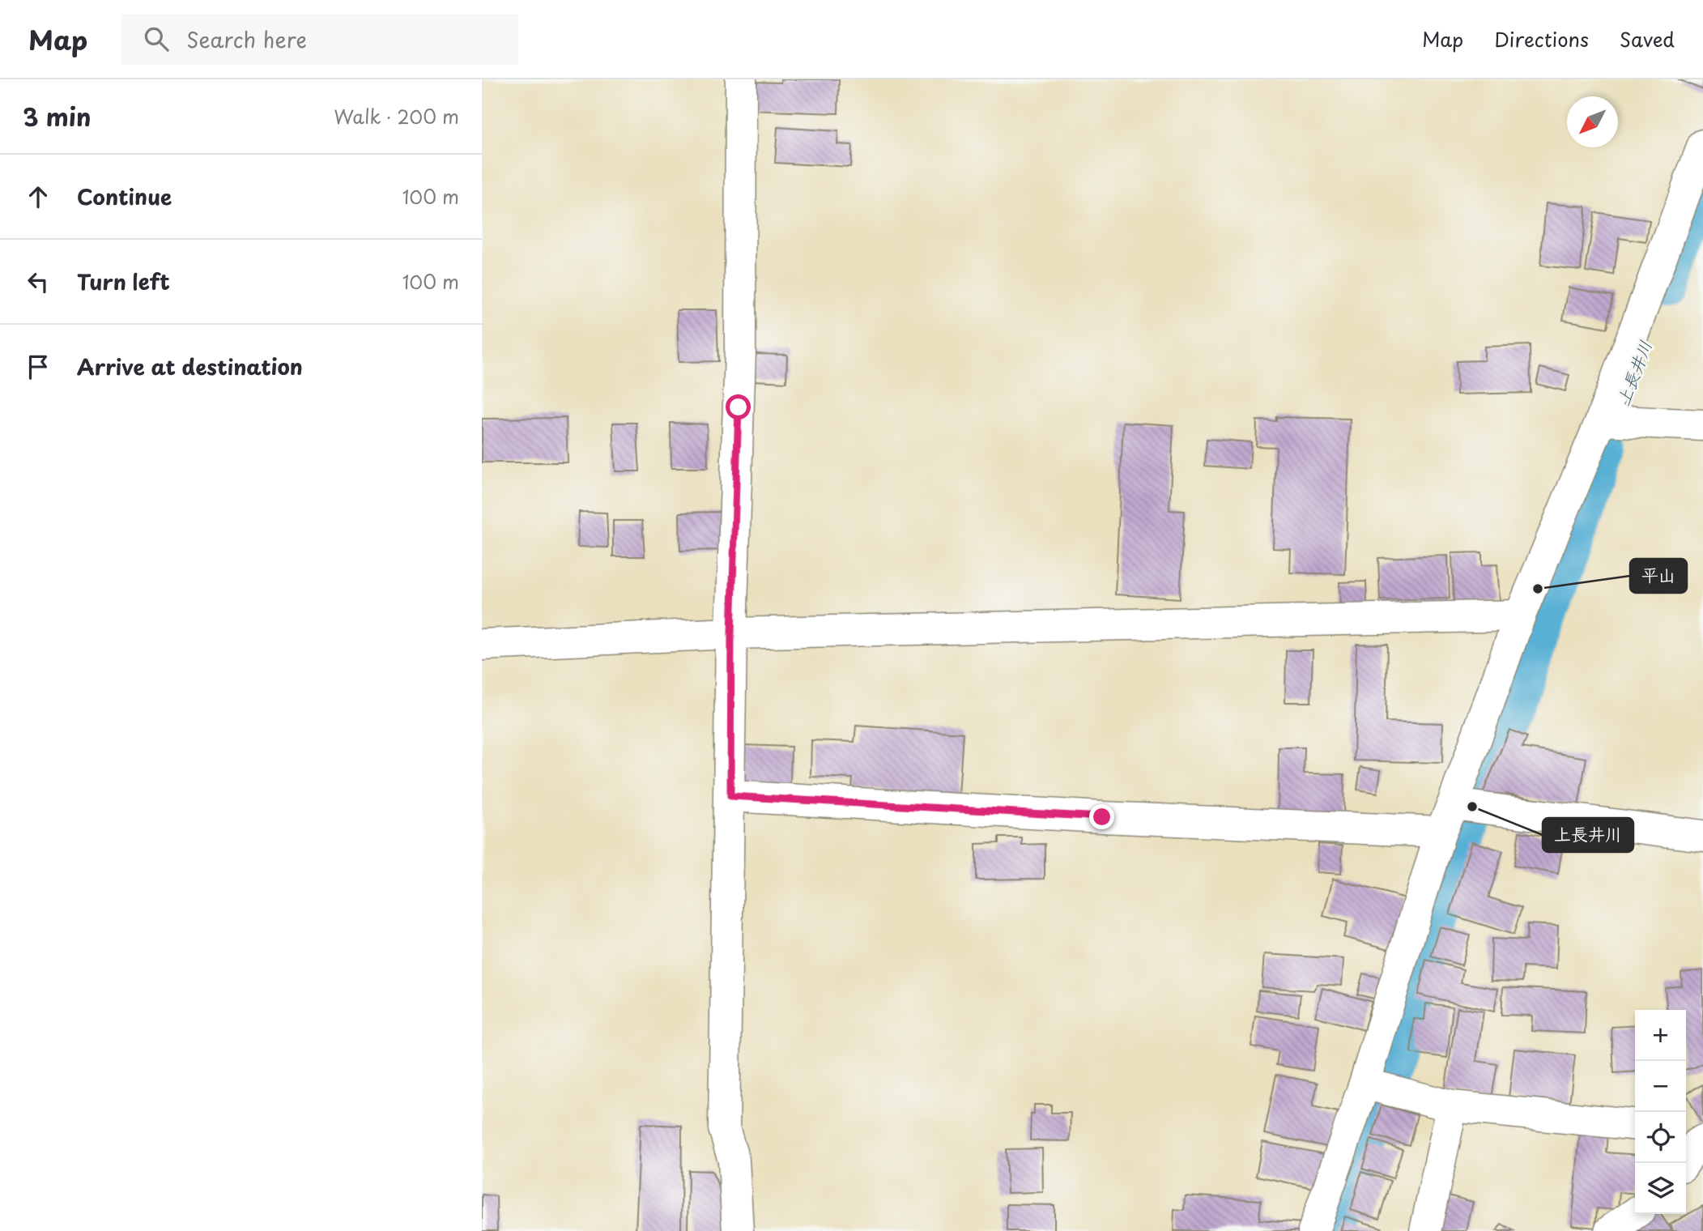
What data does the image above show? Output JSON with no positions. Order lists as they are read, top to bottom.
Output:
{
  "water": ["上長井川"],
  "places": ["平山", "上長井川"],
  "north": "bottom left",
  "page": {
    "header": "Map",
    "search": "Search here",
    "nav": ["Map", "Directions", "Saved"],
    "heading": ["3 min", "Walk · 200 m"],
    "list": [
      ["Continue", "100 m"],
      ["Turn left", "100 m"],
      "Arrive at destination"
    ],
    "map_buttons": ["+", "−"]
  }
}
